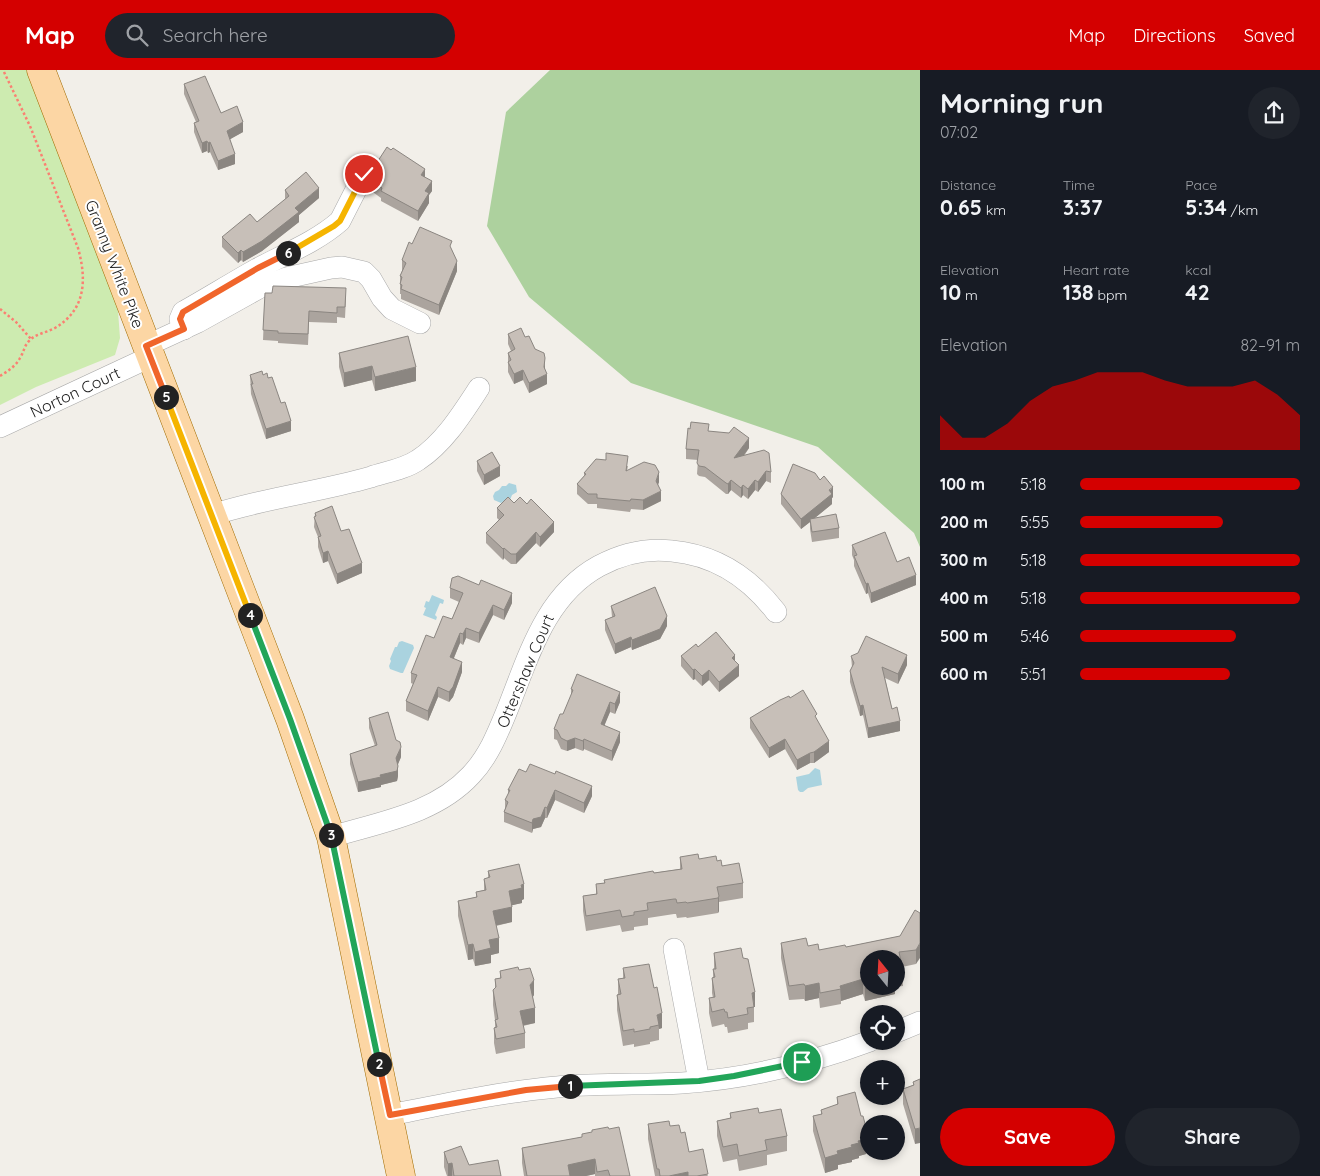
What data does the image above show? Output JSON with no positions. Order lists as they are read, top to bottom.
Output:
{
  "streets": {
    "main road": ["Granny White Pike"],
    "street": ["Norton Court", "Ottershaw Court"]
  },
  "crossings": [
    ["Granny White Pike", "Norton Court"],
    ["Granny White Pike", "Ottershaw Court"]
  ],
  "north": "top",
  "page": {
    "header": "Map",
    "search": "Search here",
    "nav": ["Map", "Directions", "Saved"],
    "heading": ["Morning run", "07:02"],
    "stats": [
      ["Distance", "0.65 km"],
      ["Time", "3:37"],
      ["Pace", "5:34 /km"],
      ["Elevation", "10 m"],
      ["Heart rate", "138 bpm"],
      ["kcal", "42"]
    ],
    "pins": [
      "6",
      "5",
      "4",
      "3",
      "2",
      "1"
    ],
    "chart": ["Elevation", "82–91 m"],
    "list": [
      {
        "name": "100 m",
        "note": "5:18"
      },
      {
        "name": "200 m",
        "note": "5:55"
      },
      {
        "name": "300 m",
        "note": "5:18"
      },
      {
        "name": "400 m",
        "note": "5:18"
      },
      {
        "name": "500 m",
        "note": "5:46"
      },
      {
        "name": "600 m",
        "note": "5:51"
      }
    ],
    "map_buttons": ["+", "−"],
    "buttons": ["Save", "Share"]
  }
}
